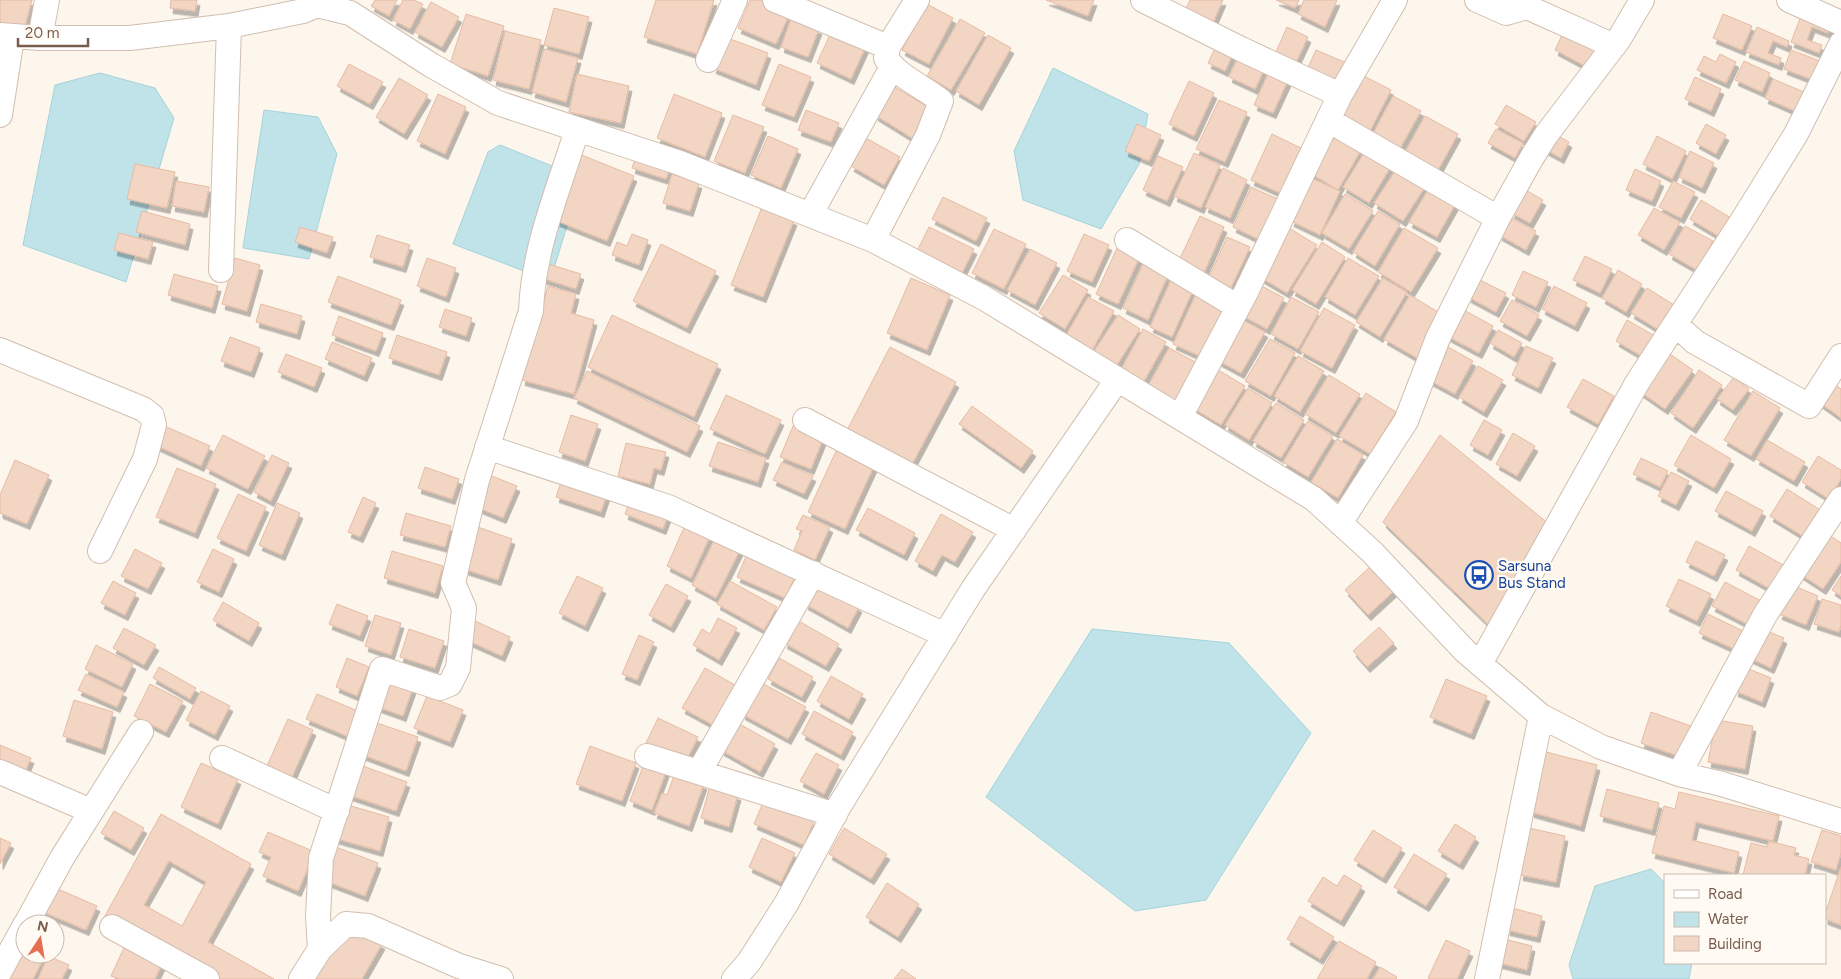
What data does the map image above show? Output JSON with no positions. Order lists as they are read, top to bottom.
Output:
{
  "places": {
    "bus stop": ["Sarsuna Bus Stand"]
  },
  "legend": ["Road", "Water", "Building"],
  "scale_bar": "20 m",
  "north": "top"
}
